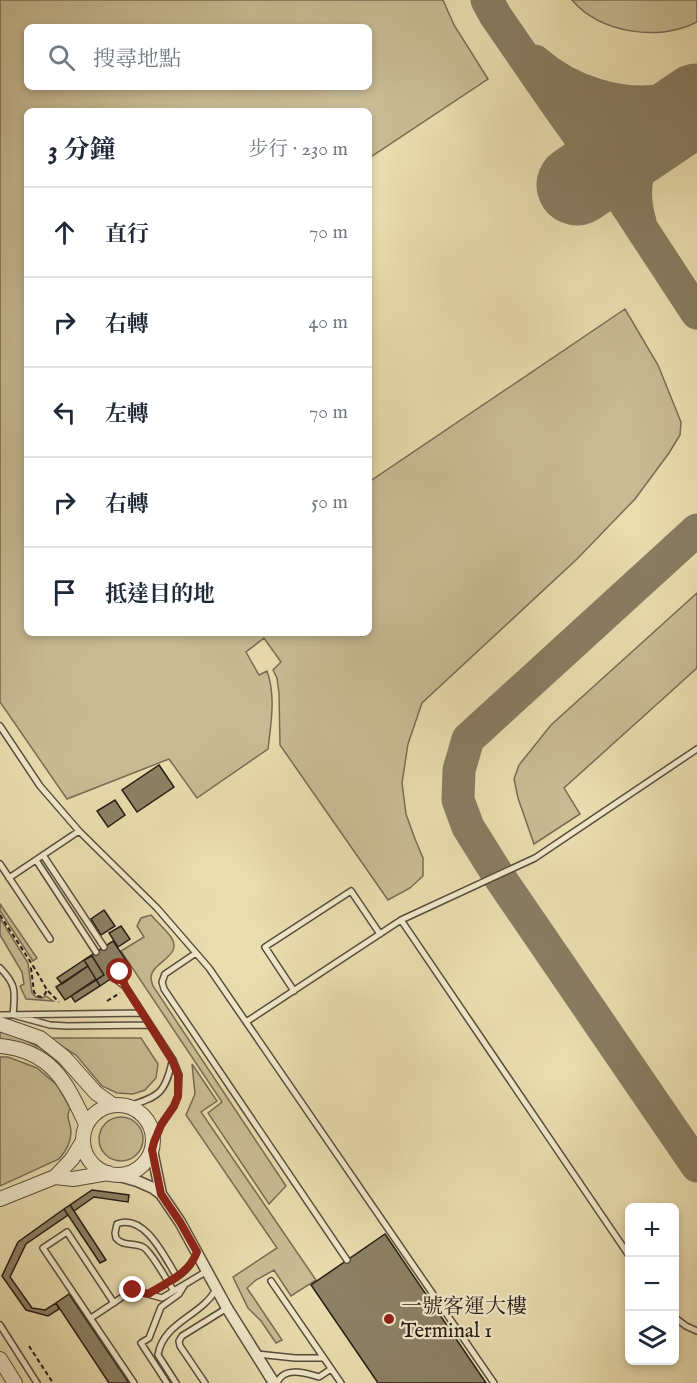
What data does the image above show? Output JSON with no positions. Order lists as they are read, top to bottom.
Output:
{
  "places": ["一號客運大樓 Terminal 1"],
  "page": {
    "search": "搜尋地點",
    "heading": ["3 分鐘", "步行 · 230 m"],
    "list": [
      ["直行", "70 m"],
      ["右轉", "40 m"],
      ["左轉", "70 m"],
      ["右轉", "50 m"],
      "抵達目的地"
    ],
    "map_buttons": ["+", "−"]
  }
}
